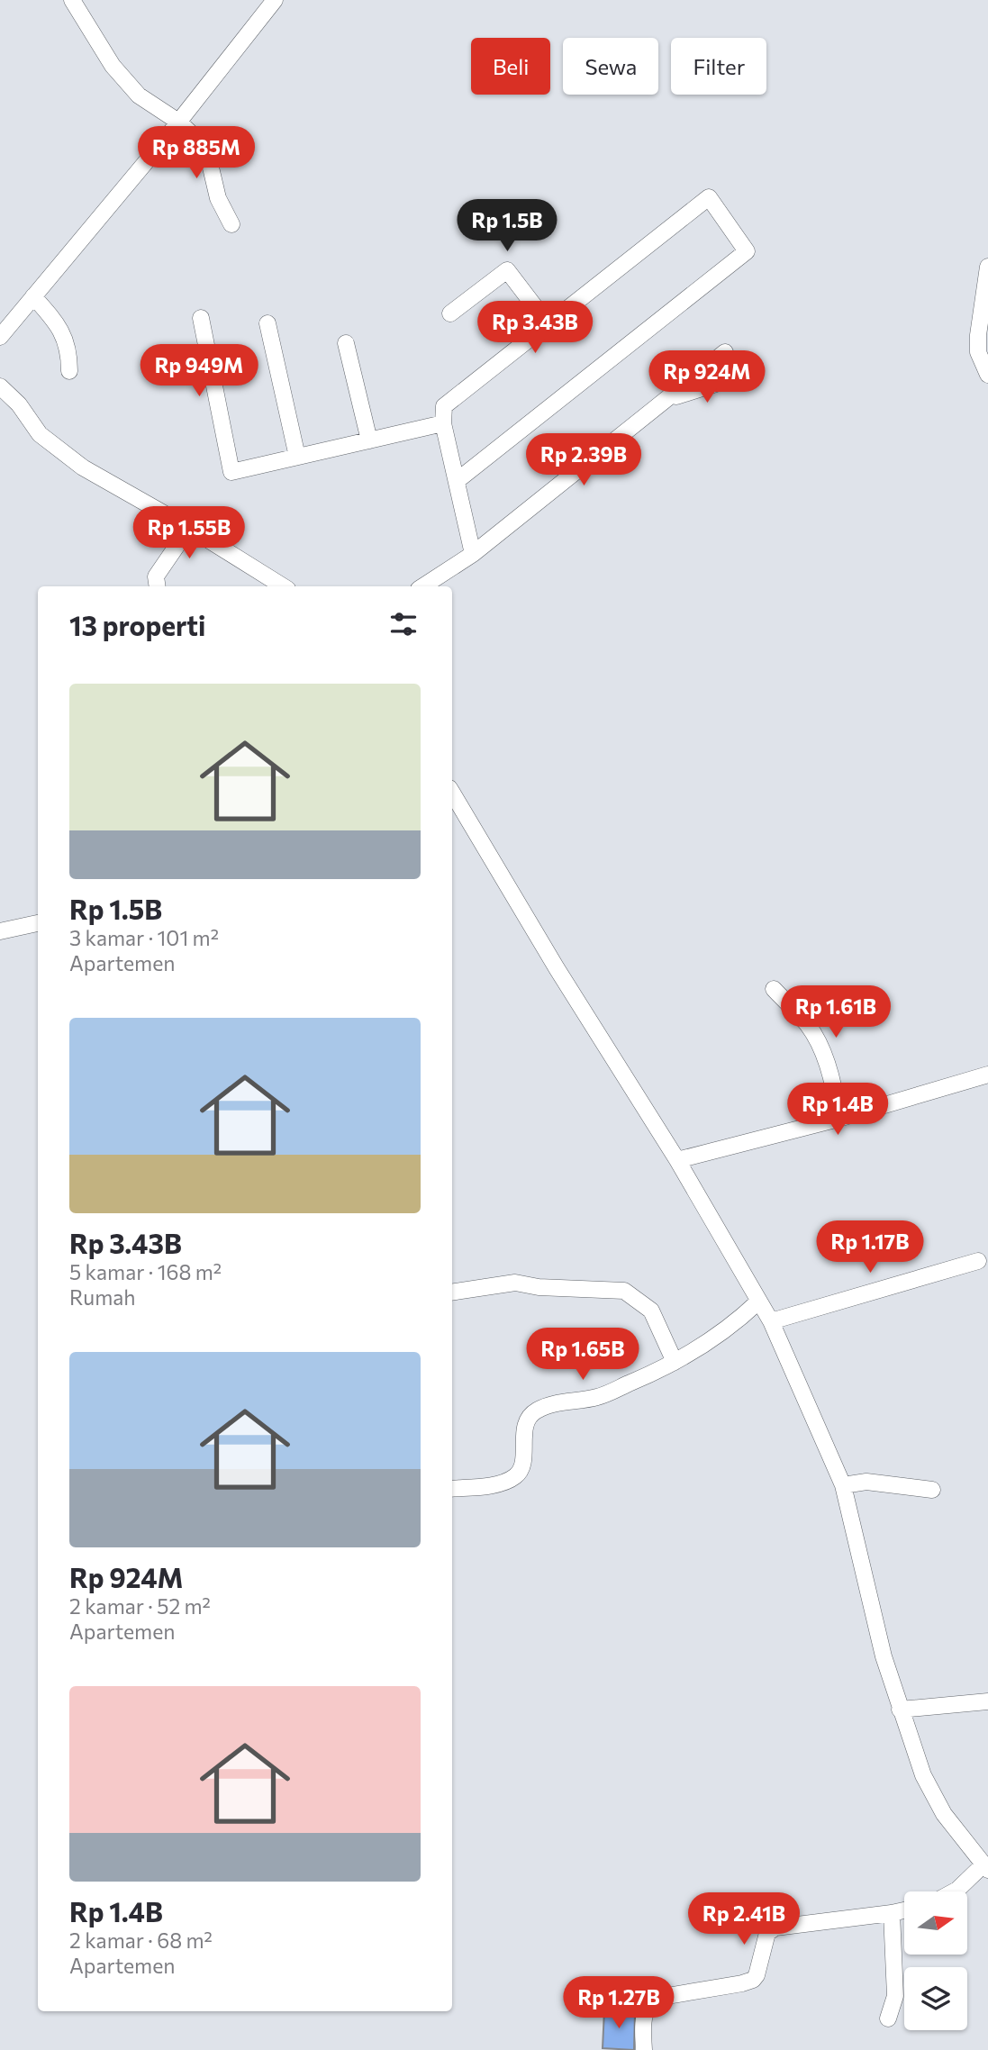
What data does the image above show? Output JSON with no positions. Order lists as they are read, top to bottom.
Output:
{
  "north": "right",
  "page": {
    "chip": ["Beli", "Sewa", "Filter"],
    "price": [
      "Rp 885M",
      "Rp 1.5B",
      "Rp 3.43B",
      "Rp 949M",
      "Rp 924M",
      "Rp 2.39B",
      "Rp 1.55B",
      "Rp 1.61B",
      "Rp 1.4B",
      "Rp 1.17B",
      "Rp 1.65B",
      "Rp 2.41B",
      "Rp 1.27B"
    ],
    "heading": "13 properti",
    "list": [
      {
        "name": "Rp 1.5B",
        "note": "3 kamar · 101 m² · Apartemen"
      },
      {
        "name": "Rp 3.43B",
        "note": "5 kamar · 168 m² · Rumah"
      },
      {
        "name": "Rp 924M",
        "note": "2 kamar · 52 m² · Apartemen"
      },
      {
        "name": "Rp 1.4B",
        "note": "2 kamar · 68 m² · Apartemen"
      }
    ]
  }
}
